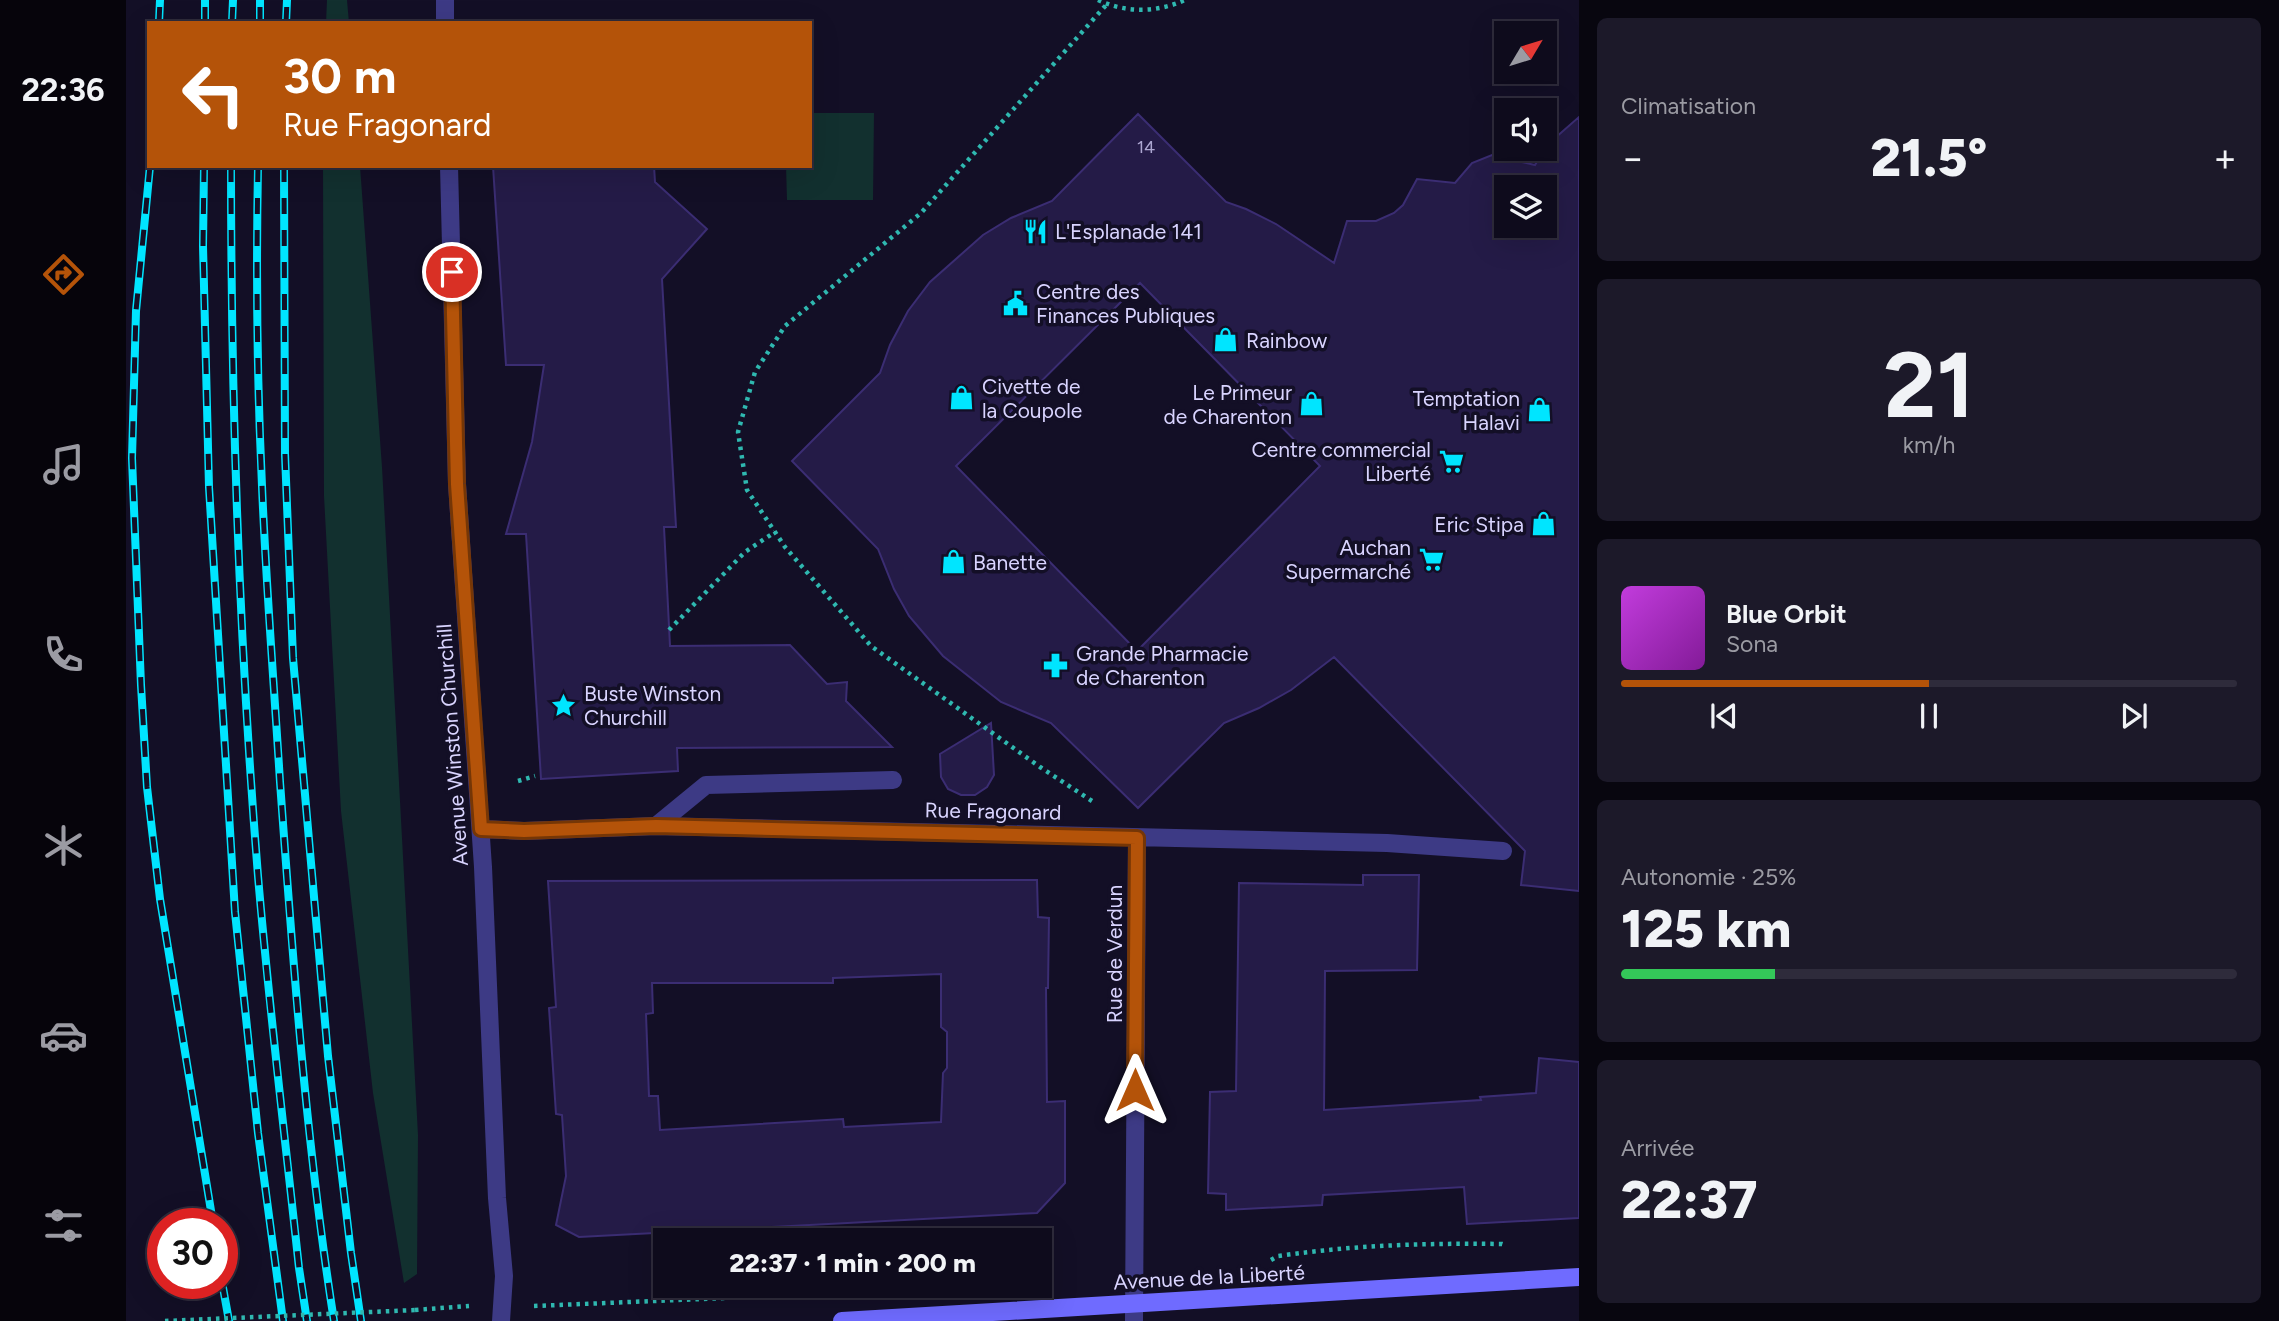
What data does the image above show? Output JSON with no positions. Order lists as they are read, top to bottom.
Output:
{
  "streets": {
    "main road": ["Avenue de la Liberté"],
    "street": ["Avenue Winston Churchill", "Rue Fragonard", "Rue de Verdun"]
  },
  "crossings": [
    ["Avenue Winston Churchill", "Rue Fragonard"],
    ["Rue Fragonard", "Rue de Verdun"],
    ["Rue de Verdun", "Avenue de la Liberté"]
  ],
  "places": {
    "restaurant": ["L'Esplanade 141"],
    "public building": ["Centre des Finances Publiques"],
    "shop": [
      "Rainbow",
      "Civette de la Coupole",
      "Le Primeur de Charenton",
      "Temptation Halavi",
      "Eric Stipa",
      "Banette"
    ],
    "supermarket": ["Centre commercial Liberté", "Auchan Supermarché"],
    "pharmacy": ["Grande Pharmacie de Charenton"],
    "place": ["Buste Winston Churchill"]
  },
  "house_numbers": ["14"],
  "north": "top right",
  "page": {
    "tabs": "22:36",
    "tile": [
      "Climatisation",
      ["21", "km/h"],
      ["Autonomie · 25%", "125 km"],
      ["Arrivée", "22:37"]
    ],
    "turn": ["30 m", "Rue Fragonard"],
    "heat": ["−", "21.5°", "+"],
    "song": ["Blue Orbit", "Sona"],
    "limit": "30",
    "trip": "22:37 · 1 min · 200 m"
  }
}
